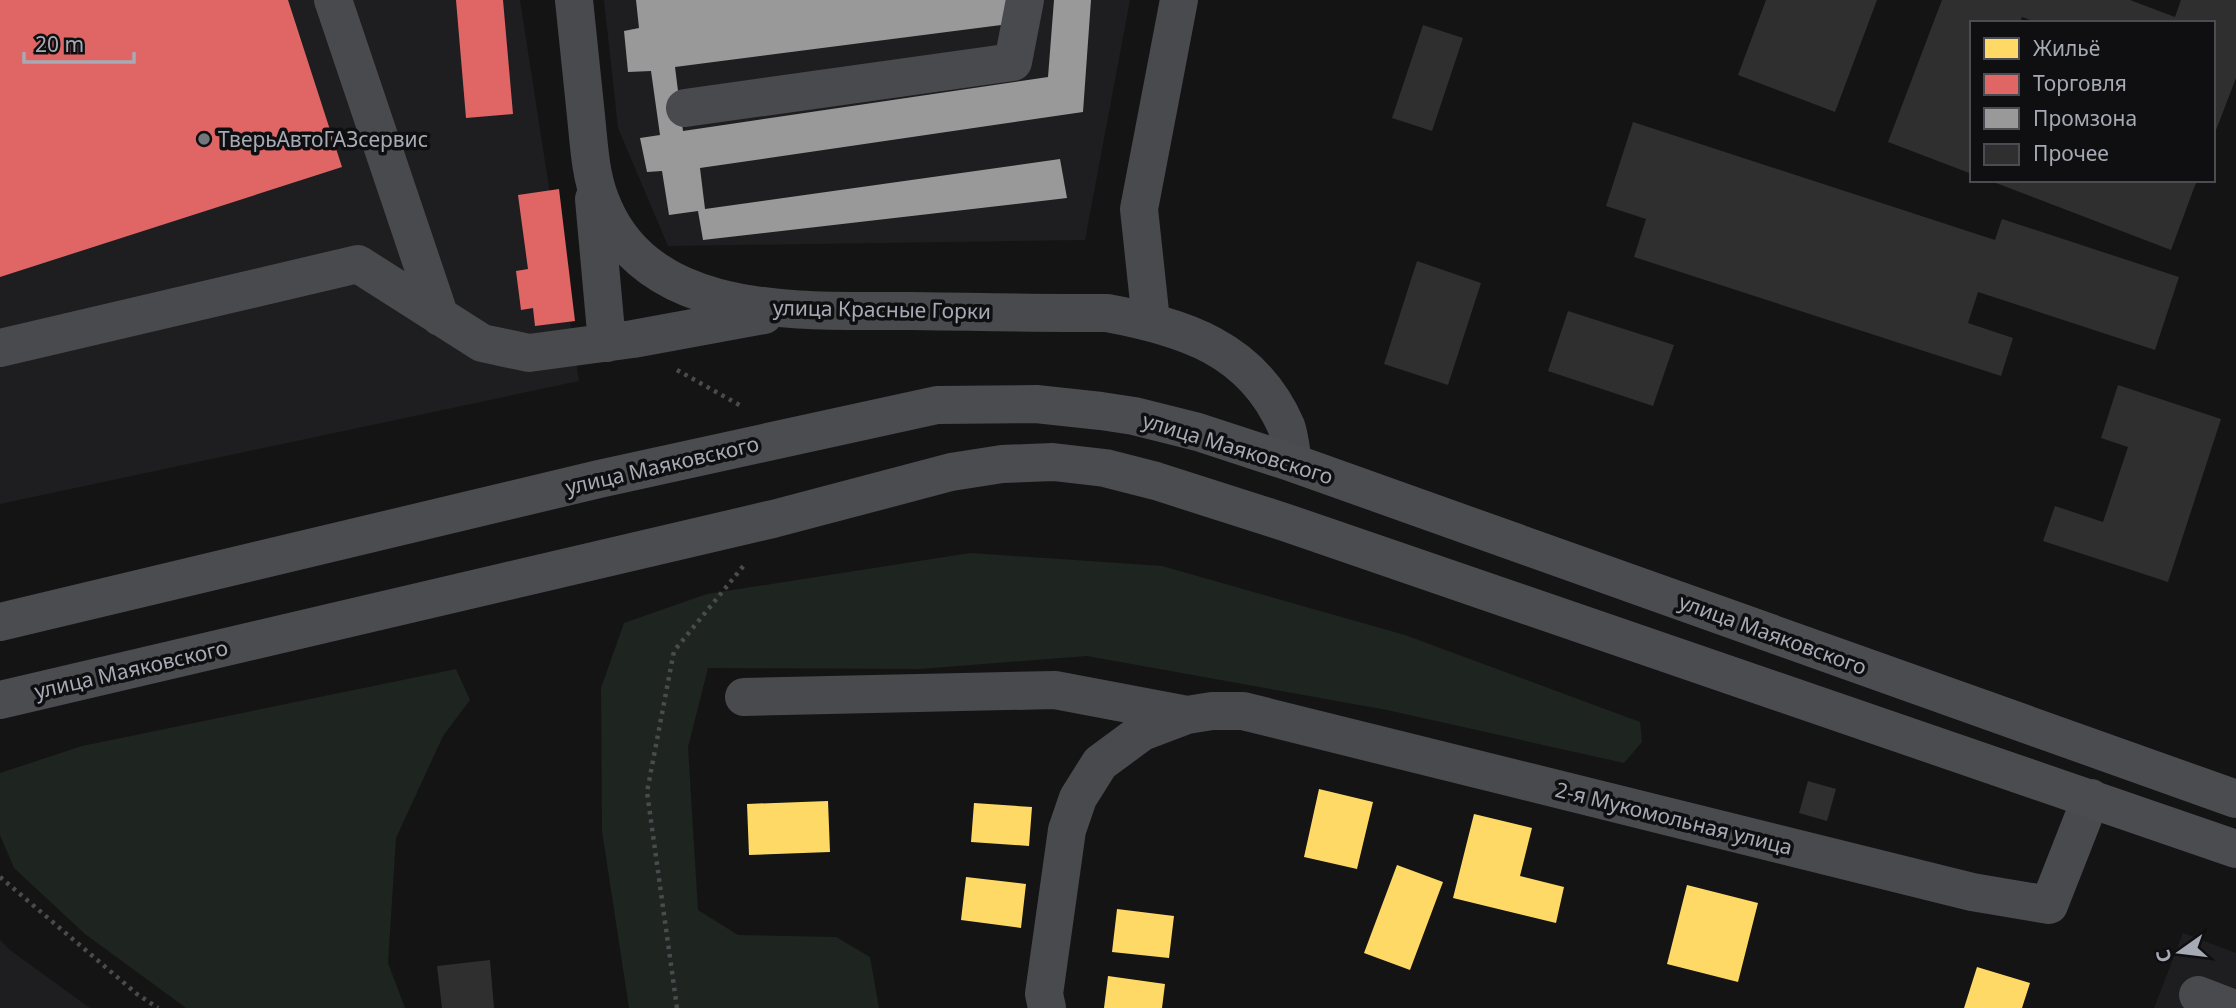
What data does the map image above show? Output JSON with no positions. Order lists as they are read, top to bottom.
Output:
{
  "streets": {
    "main road": ["улица Маяковского"],
    "street": ["улица Красные Горки", "2-я Мукомольная улица"]
  },
  "crossings": [
    ["улица Красные Горки", "улица Маяковского"],
    ["улица Маяковского", "2-я Мукомольная улица"]
  ],
  "places": ["ТверьАвтоГАЗсервис"],
  "legend": [
    "Жильё",
    "Торговля",
    "Промзона",
    "Прочее"
  ],
  "scale_bar": "20 m",
  "north": "left"
}
